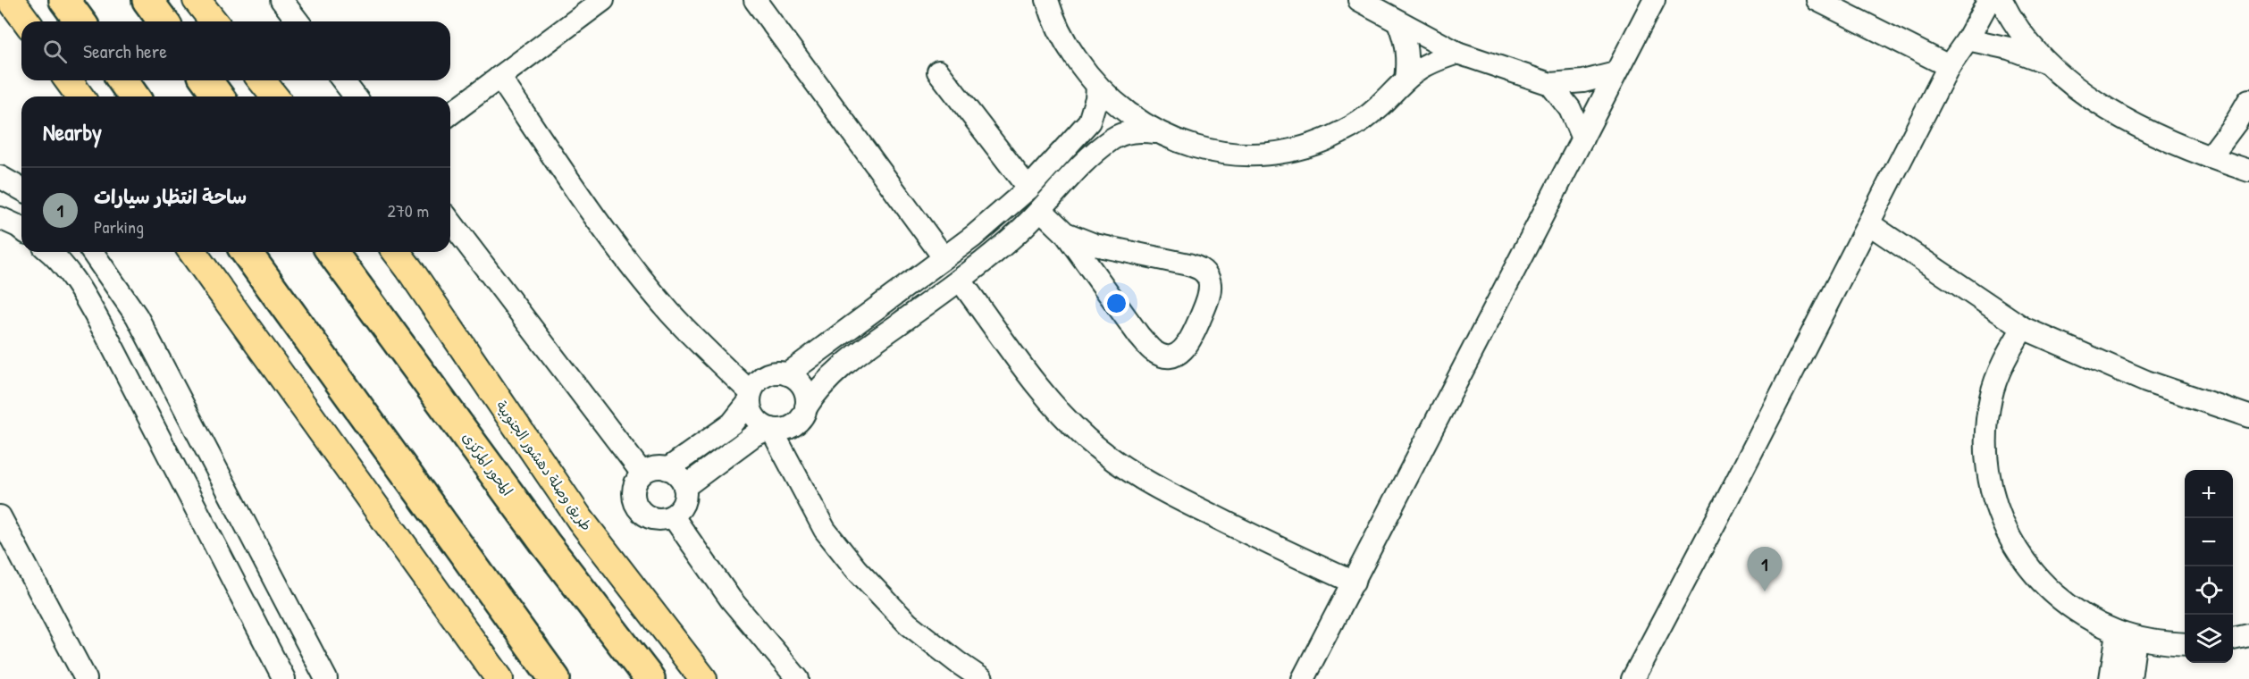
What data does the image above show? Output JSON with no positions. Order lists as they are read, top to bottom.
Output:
{
  "streets": {
    "highway": ["المحور المركزى"],
    "main road": ["طريق وصلة دهشور الجنوبية"]
  },
  "page": {
    "search": "Search here",
    "heading": "Nearby",
    "list": [
      {
        "mark": "1",
        "name": "ساحة انتظار سيارات",
        "note": "Parking",
        "value": "270 m"
      }
    ],
    "map_buttons": ["+", "−"],
    "pins": "1"
  }
}
